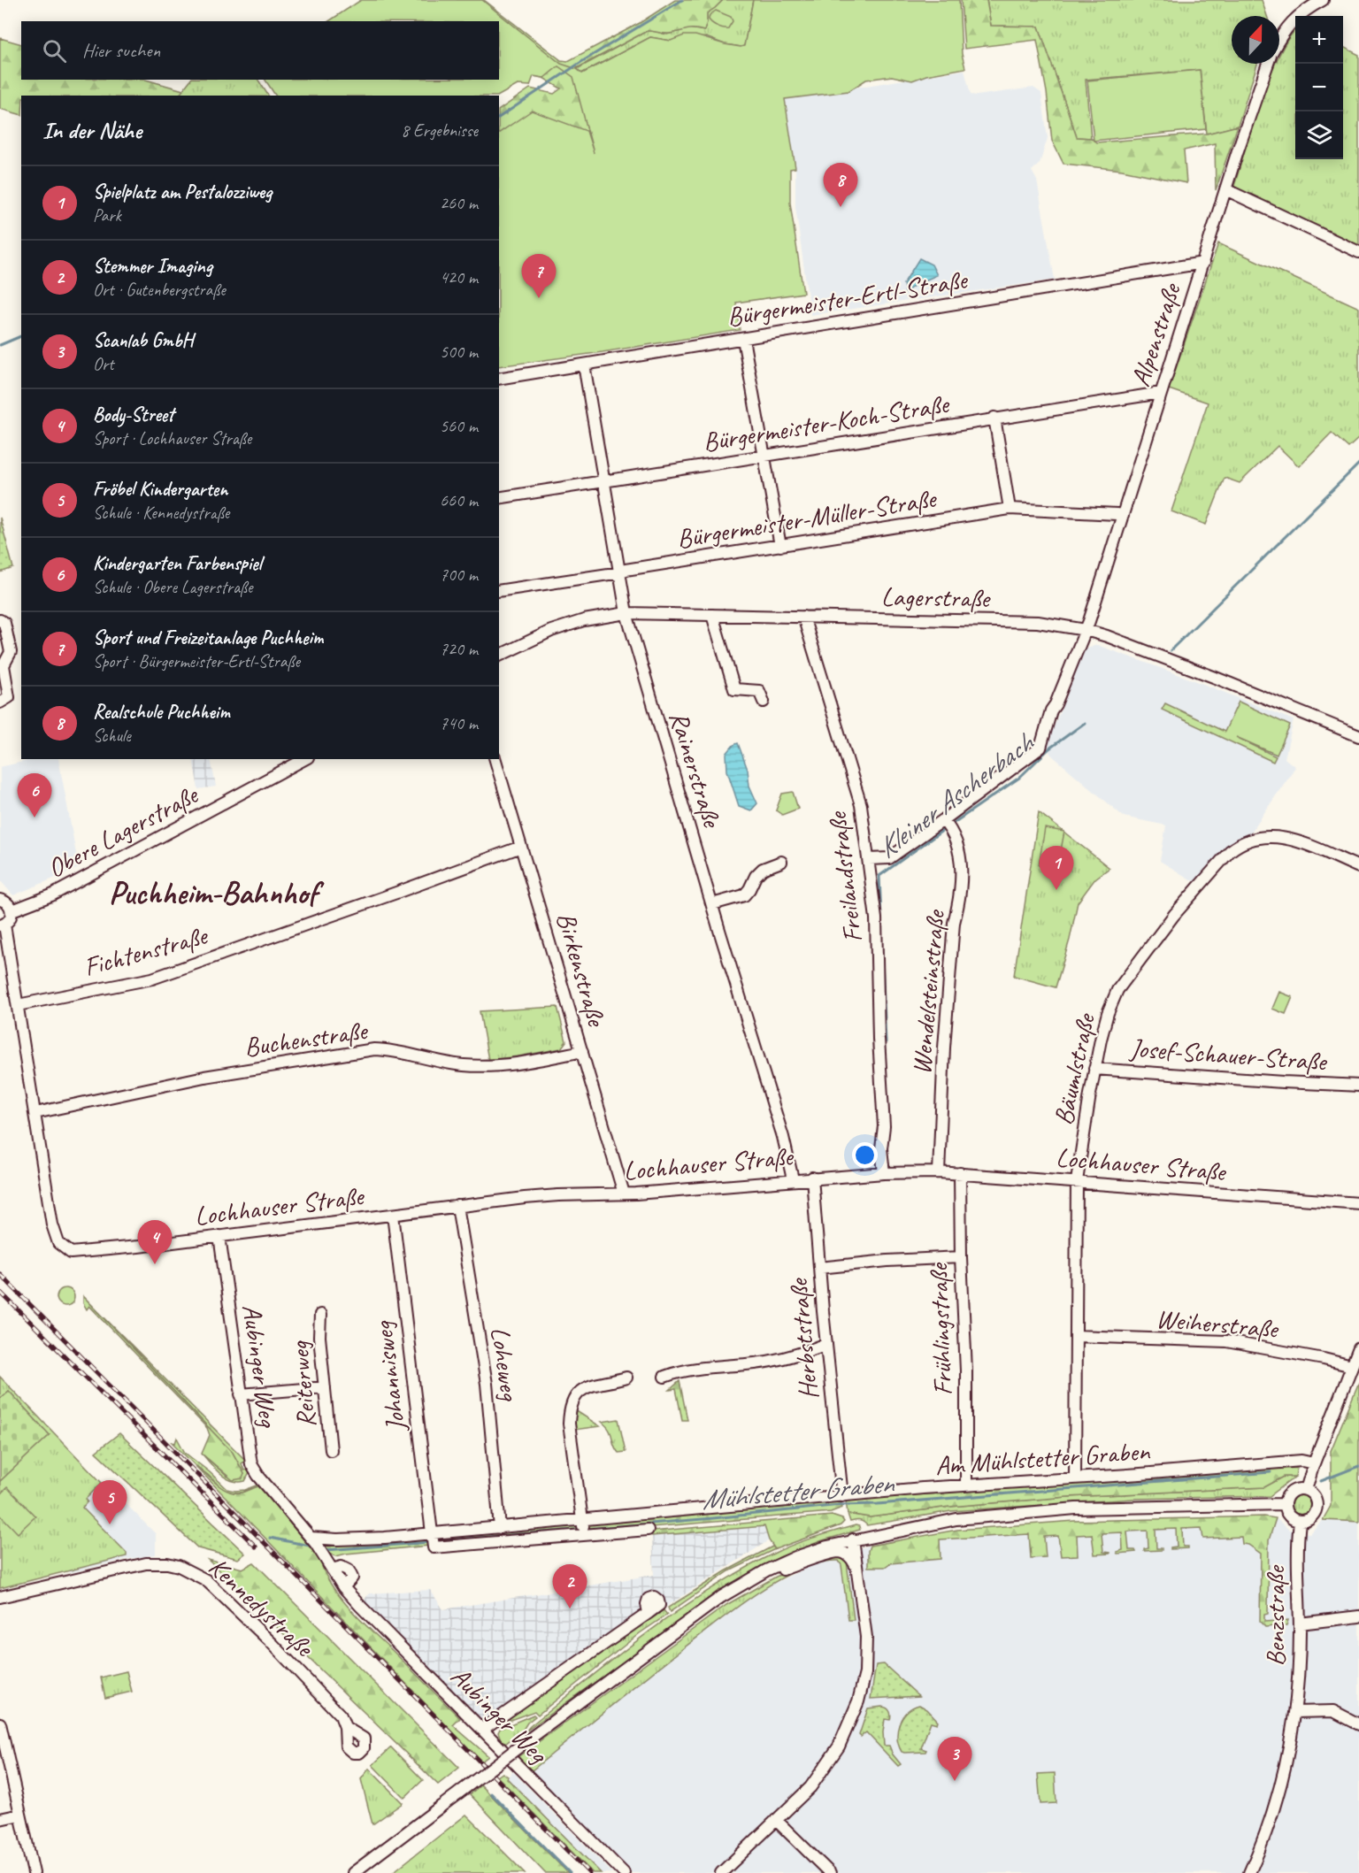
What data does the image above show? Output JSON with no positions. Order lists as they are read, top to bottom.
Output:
{
  "streets": {
    "street": [
      "Bürgermeister-Ertl-Straße",
      "Alpenstraße",
      "Bürgermeister-Koch-Straße",
      "Bürgermeister-Müller-Straße",
      "Lagerstraße",
      "Rainerstraße",
      "Obere Lagerstraße",
      "Freilandstraße",
      "Fichtenstraße",
      "Birkenstraße",
      "Wendelsteinstraße",
      "Buchenstraße",
      "Josef-Schauer-Straße",
      "Bäumlstraße",
      "Lochhauser Straße",
      "Weiherstraße",
      "Frühlingstraße",
      "Herbststraße",
      "Loheweg",
      "Aubinger Weg",
      "Johannisweg",
      "Reiterweg",
      "Am Mühlstetter Graben",
      "Kennedystraße",
      "Benzstraße"
    ]
  },
  "crossings": [
    ["Bürgermeister-Ertl-Straße", "Alpenstraße"],
    ["Bürgermeister-Ertl-Straße", "Rainerstraße"],
    ["Alpenstraße", "Bürgermeister-Koch-Straße"],
    ["Alpenstraße", "Bürgermeister-Müller-Straße"],
    ["Alpenstraße", "Lagerstraße"],
    ["Alpenstraße", "Freilandstraße"],
    ["Alpenstraße", "Wendelsteinstraße"],
    ["Bürgermeister-Koch-Straße", "Rainerstraße"],
    ["Bürgermeister-Müller-Straße", "Rainerstraße"],
    ["Lagerstraße", "Rainerstraße"],
    ["Lagerstraße", "Freilandstraße"],
    ["Rainerstraße", "Lochhauser Straße"],
    ["Freilandstraße", "Lochhauser Straße"],
    ["Fichtenstraße", "Birkenstraße"],
    ["Birkenstraße", "Buchenstraße"],
    ["Birkenstraße", "Lochhauser Straße"],
    ["Wendelsteinstraße", "Lochhauser Straße"],
    ["Buchenstraße", "Lochhauser Straße"],
    ["Josef-Schauer-Straße", "Bäumlstraße"],
    ["Bäumlstraße", "Lochhauser Straße"],
    ["Bäumlstraße", "Weiherstraße"],
    ["Bäumlstraße", "Am Mühlstetter Graben"],
    ["Lochhauser Straße", "Frühlingstraße"],
    ["Lochhauser Straße", "Herbststraße"],
    ["Lochhauser Straße", "Loheweg"],
    ["Lochhauser Straße", "Aubinger Weg"],
    ["Lochhauser Straße", "Johannisweg"],
    ["Frühlingstraße", "Am Mühlstetter Graben"],
    ["Herbststraße", "Am Mühlstetter Graben"],
    ["Loheweg", "Am Mühlstetter Graben"],
    ["Aubinger Weg", "Am Mühlstetter Graben"],
    ["Johannisweg", "Am Mühlstetter Graben"]
  ],
  "districts": ["Puchheim-Bahnhof"],
  "water": ["Kleiner Ascherbach", "Mühlstetter Graben"],
  "north": "top",
  "page": {
    "map_buttons": ["+", "−"],
    "search": "Hier suchen",
    "heading": ["In der Nähe", "8 Ergebnisse"],
    "pins": [
      "8",
      "7",
      "6",
      "1",
      "4",
      "5",
      "2",
      "3"
    ],
    "list": [
      {
        "mark": "1",
        "name": "Spielplatz am Pestalozziweg",
        "note": "Park",
        "value": "260 m"
      },
      {
        "mark": "2",
        "name": "Stemmer Imaging",
        "note": "Ort · Gutenbergstraße",
        "value": "420 m"
      },
      {
        "mark": "3",
        "name": "Scanlab GmbH",
        "note": "Ort",
        "value": "500 m"
      },
      {
        "mark": "4",
        "name": "Body-Street",
        "note": "Sport · Lochhauser Straße",
        "value": "560 m"
      },
      {
        "mark": "5",
        "name": "Fröbel Kindergarten",
        "note": "Schule · Kennedystraße",
        "value": "660 m"
      },
      {
        "mark": "6",
        "name": "Kindergarten Farbenspiel",
        "note": "Schule · Obere Lagerstraße",
        "value": "700 m"
      },
      {
        "mark": "7",
        "name": "Sport und Freizeitanlage Puchheim",
        "note": "Sport · Bürgermeister-Ertl-Straße",
        "value": "720 m"
      },
      {
        "mark": "8",
        "name": "Realschule Puchheim",
        "note": "Schule",
        "value": "740 m"
      }
    ]
  }
}
